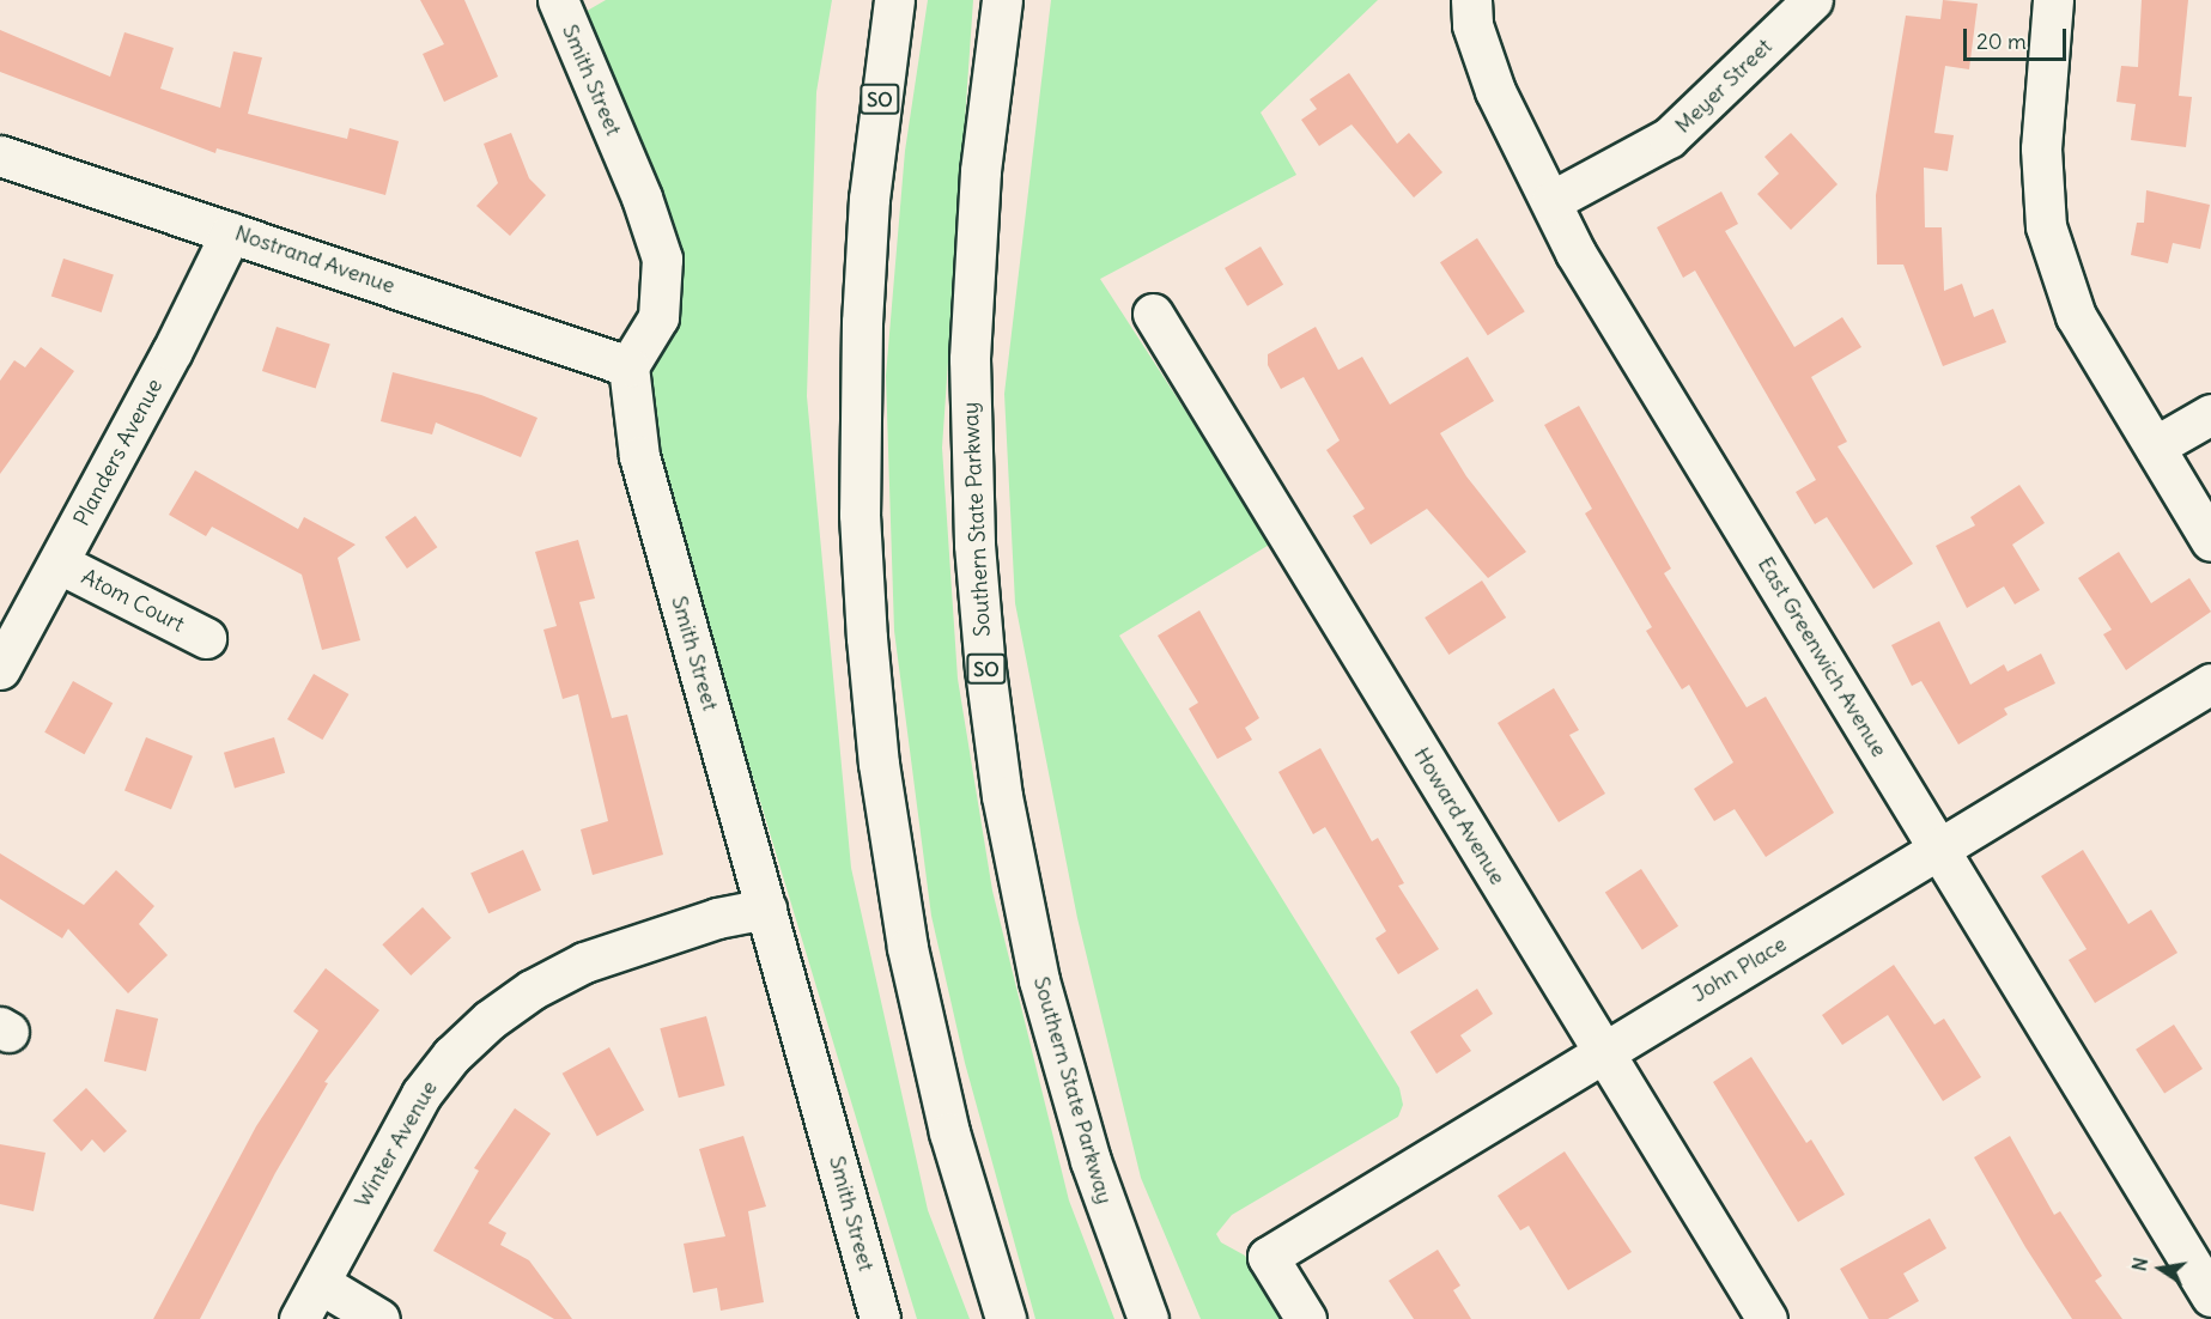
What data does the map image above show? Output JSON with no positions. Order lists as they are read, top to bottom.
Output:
{
  "streets": {
    "main road": [
      "Smith Street",
      "Meyer Street",
      "SO",
      "Nostrand Avenue",
      "Planders Avenue",
      "Southern State Parkway",
      "Atom Court",
      "East Greenwich Avenue",
      "Howard Avenue",
      "John Place",
      "Winter Avenue"
    ]
  },
  "crossings": [
    ["Smith Street", "Nostrand Avenue"],
    ["Smith Street", "Winter Avenue"],
    ["Meyer Street", "East Greenwich Avenue"],
    ["Nostrand Avenue", "Planders Avenue"],
    ["Planders Avenue", "Atom Court"],
    ["East Greenwich Avenue", "John Place"],
    ["Howard Avenue", "John Place"]
  ],
  "scale_bar": "20 m",
  "north": "left"
}
